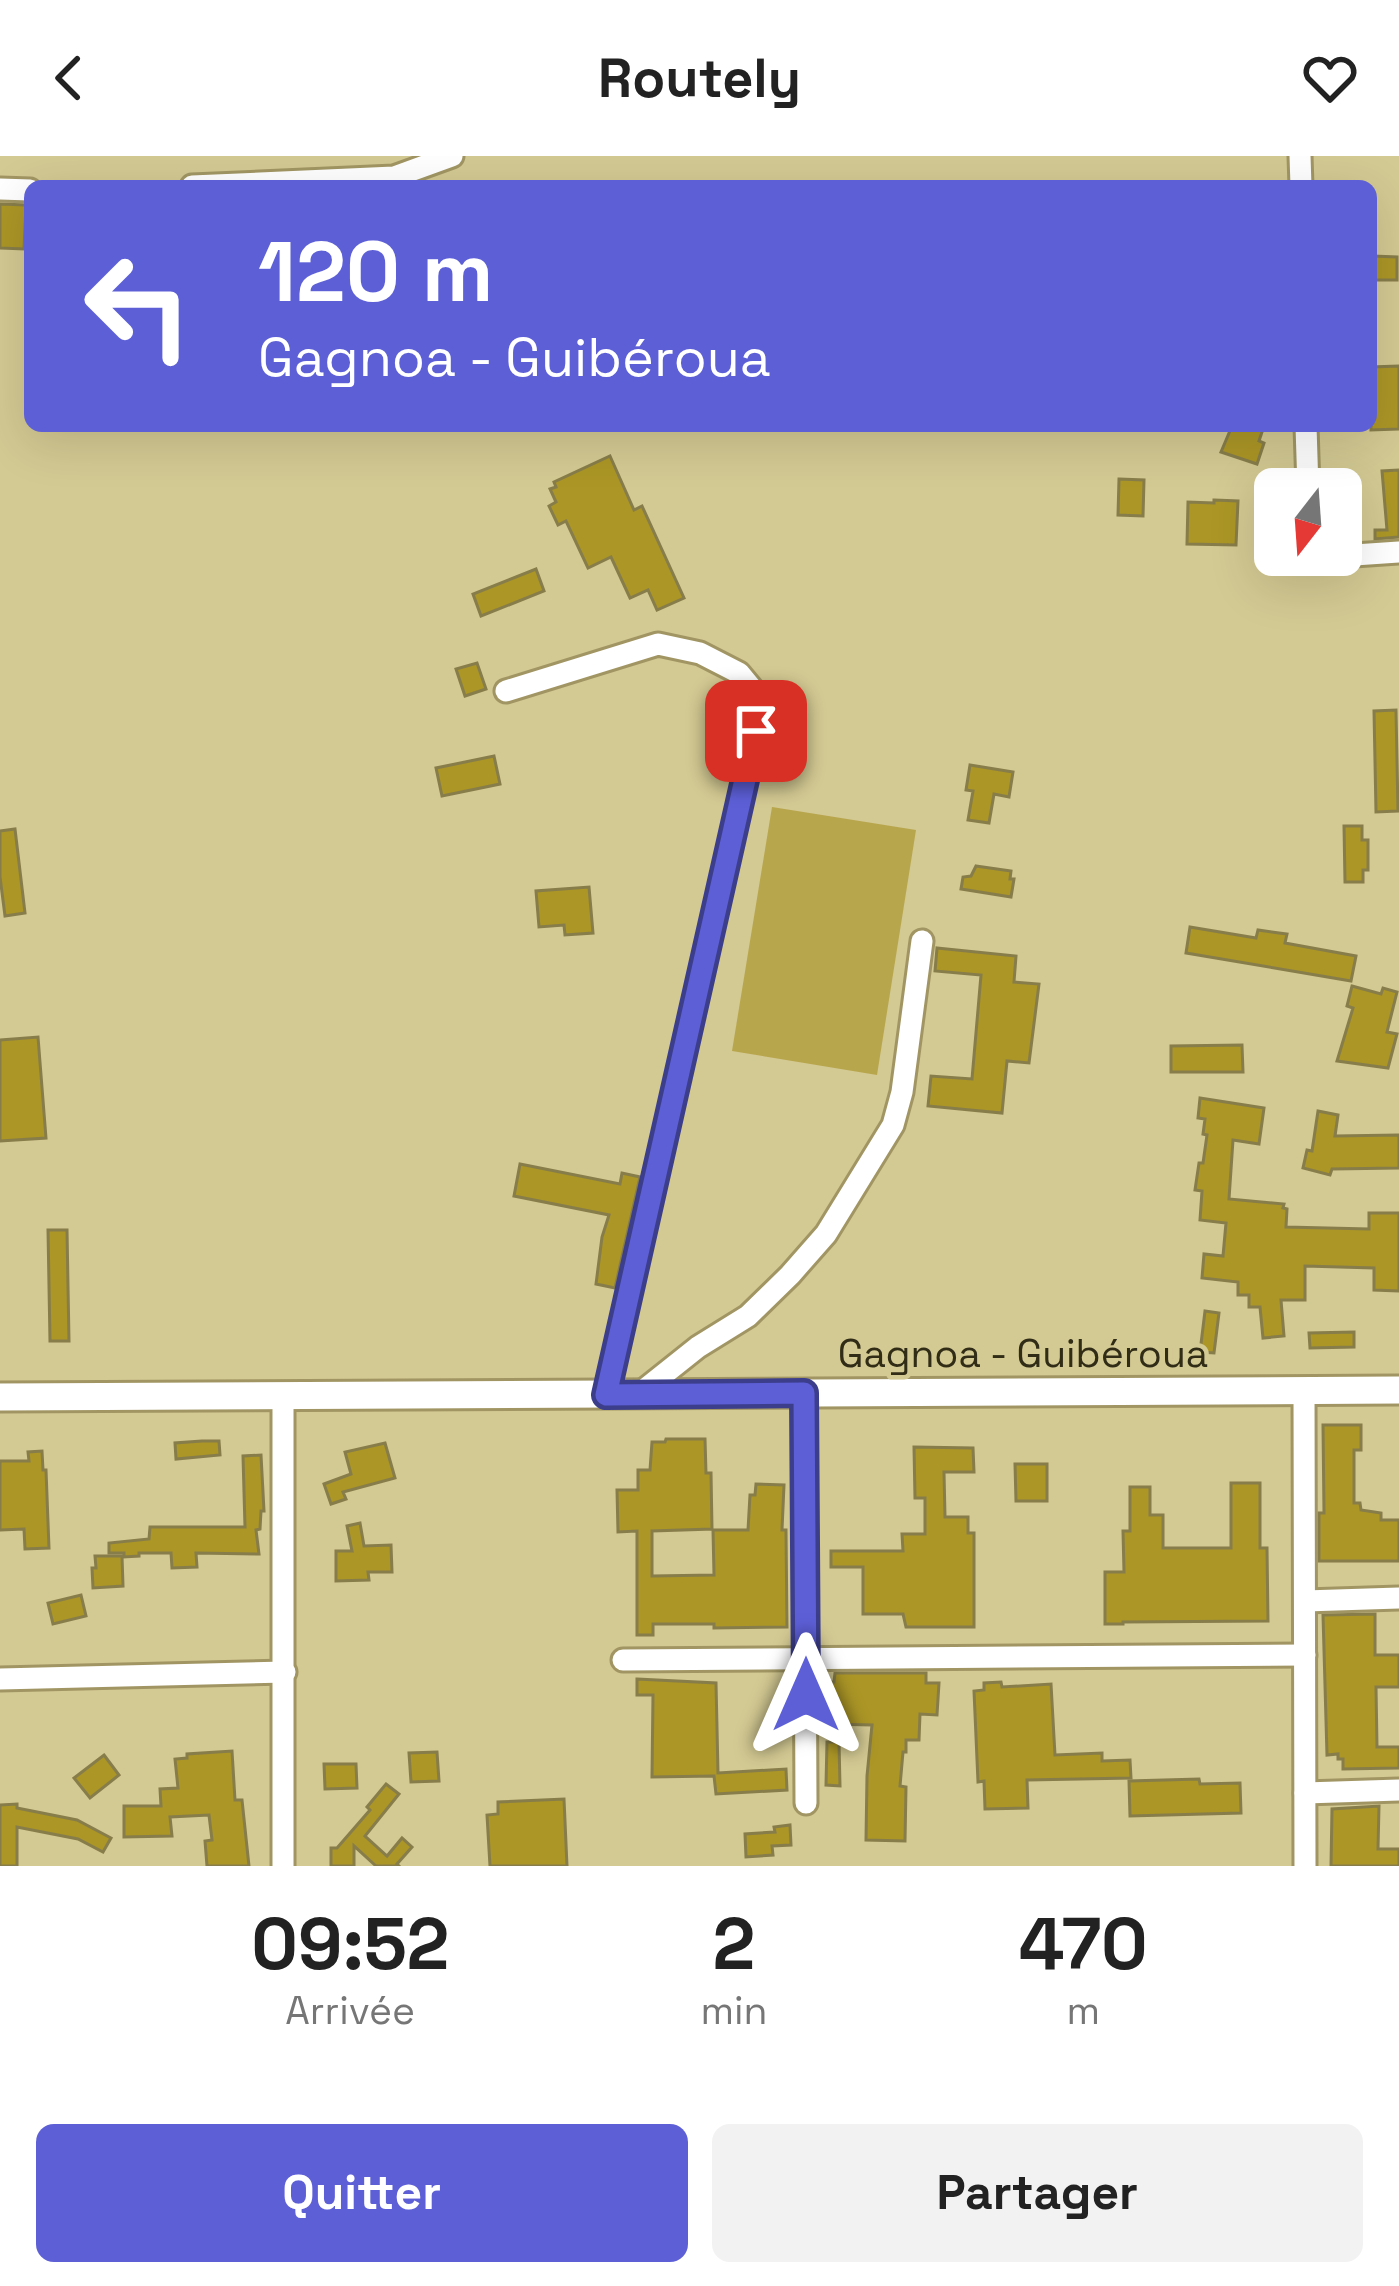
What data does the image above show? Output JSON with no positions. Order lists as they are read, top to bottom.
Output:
{
  "streets": {
    "main road": ["Gagnoa - Guibéroua"]
  },
  "north": "bottom",
  "page": {
    "header": "Routely",
    "turn": ["120 m", "Gagnoa - Guibéroua"],
    "eta": [
      "09:52",
      "Arrivée",
      "2",
      "min",
      "470",
      "m"
    ],
    "buttons": ["Quitter", "Partager"]
  }
}
